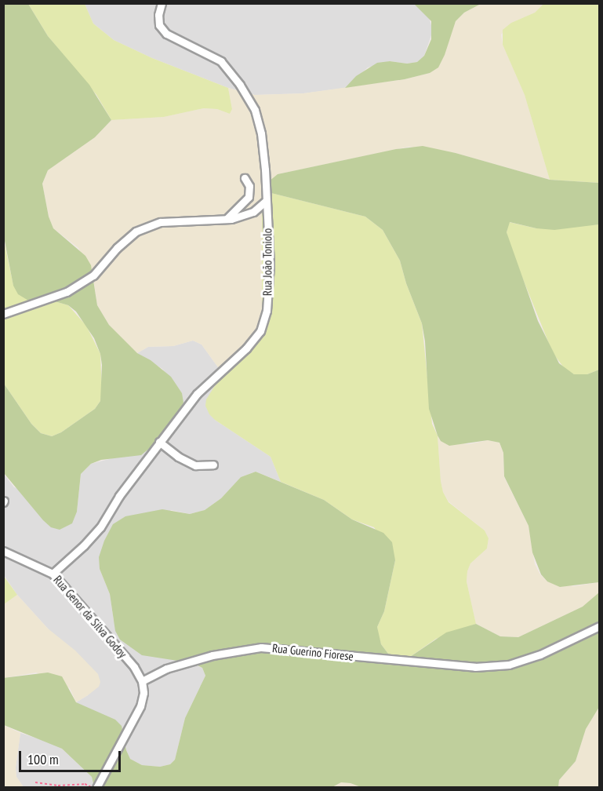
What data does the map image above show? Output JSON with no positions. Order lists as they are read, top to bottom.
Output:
{
  "streets": {
    "street": ["Rua João Toniolo", "Rua Genor da Silva Godoy", "Rua Guerino Fiorese"]
  },
  "crossings": [
    ["Rua João Toniolo", "Rua Genor da Silva Godoy"],
    ["Rua Genor da Silva Godoy", "Rua Guerino Fiorese"]
  ],
  "scale_bar": "100 m"
}
